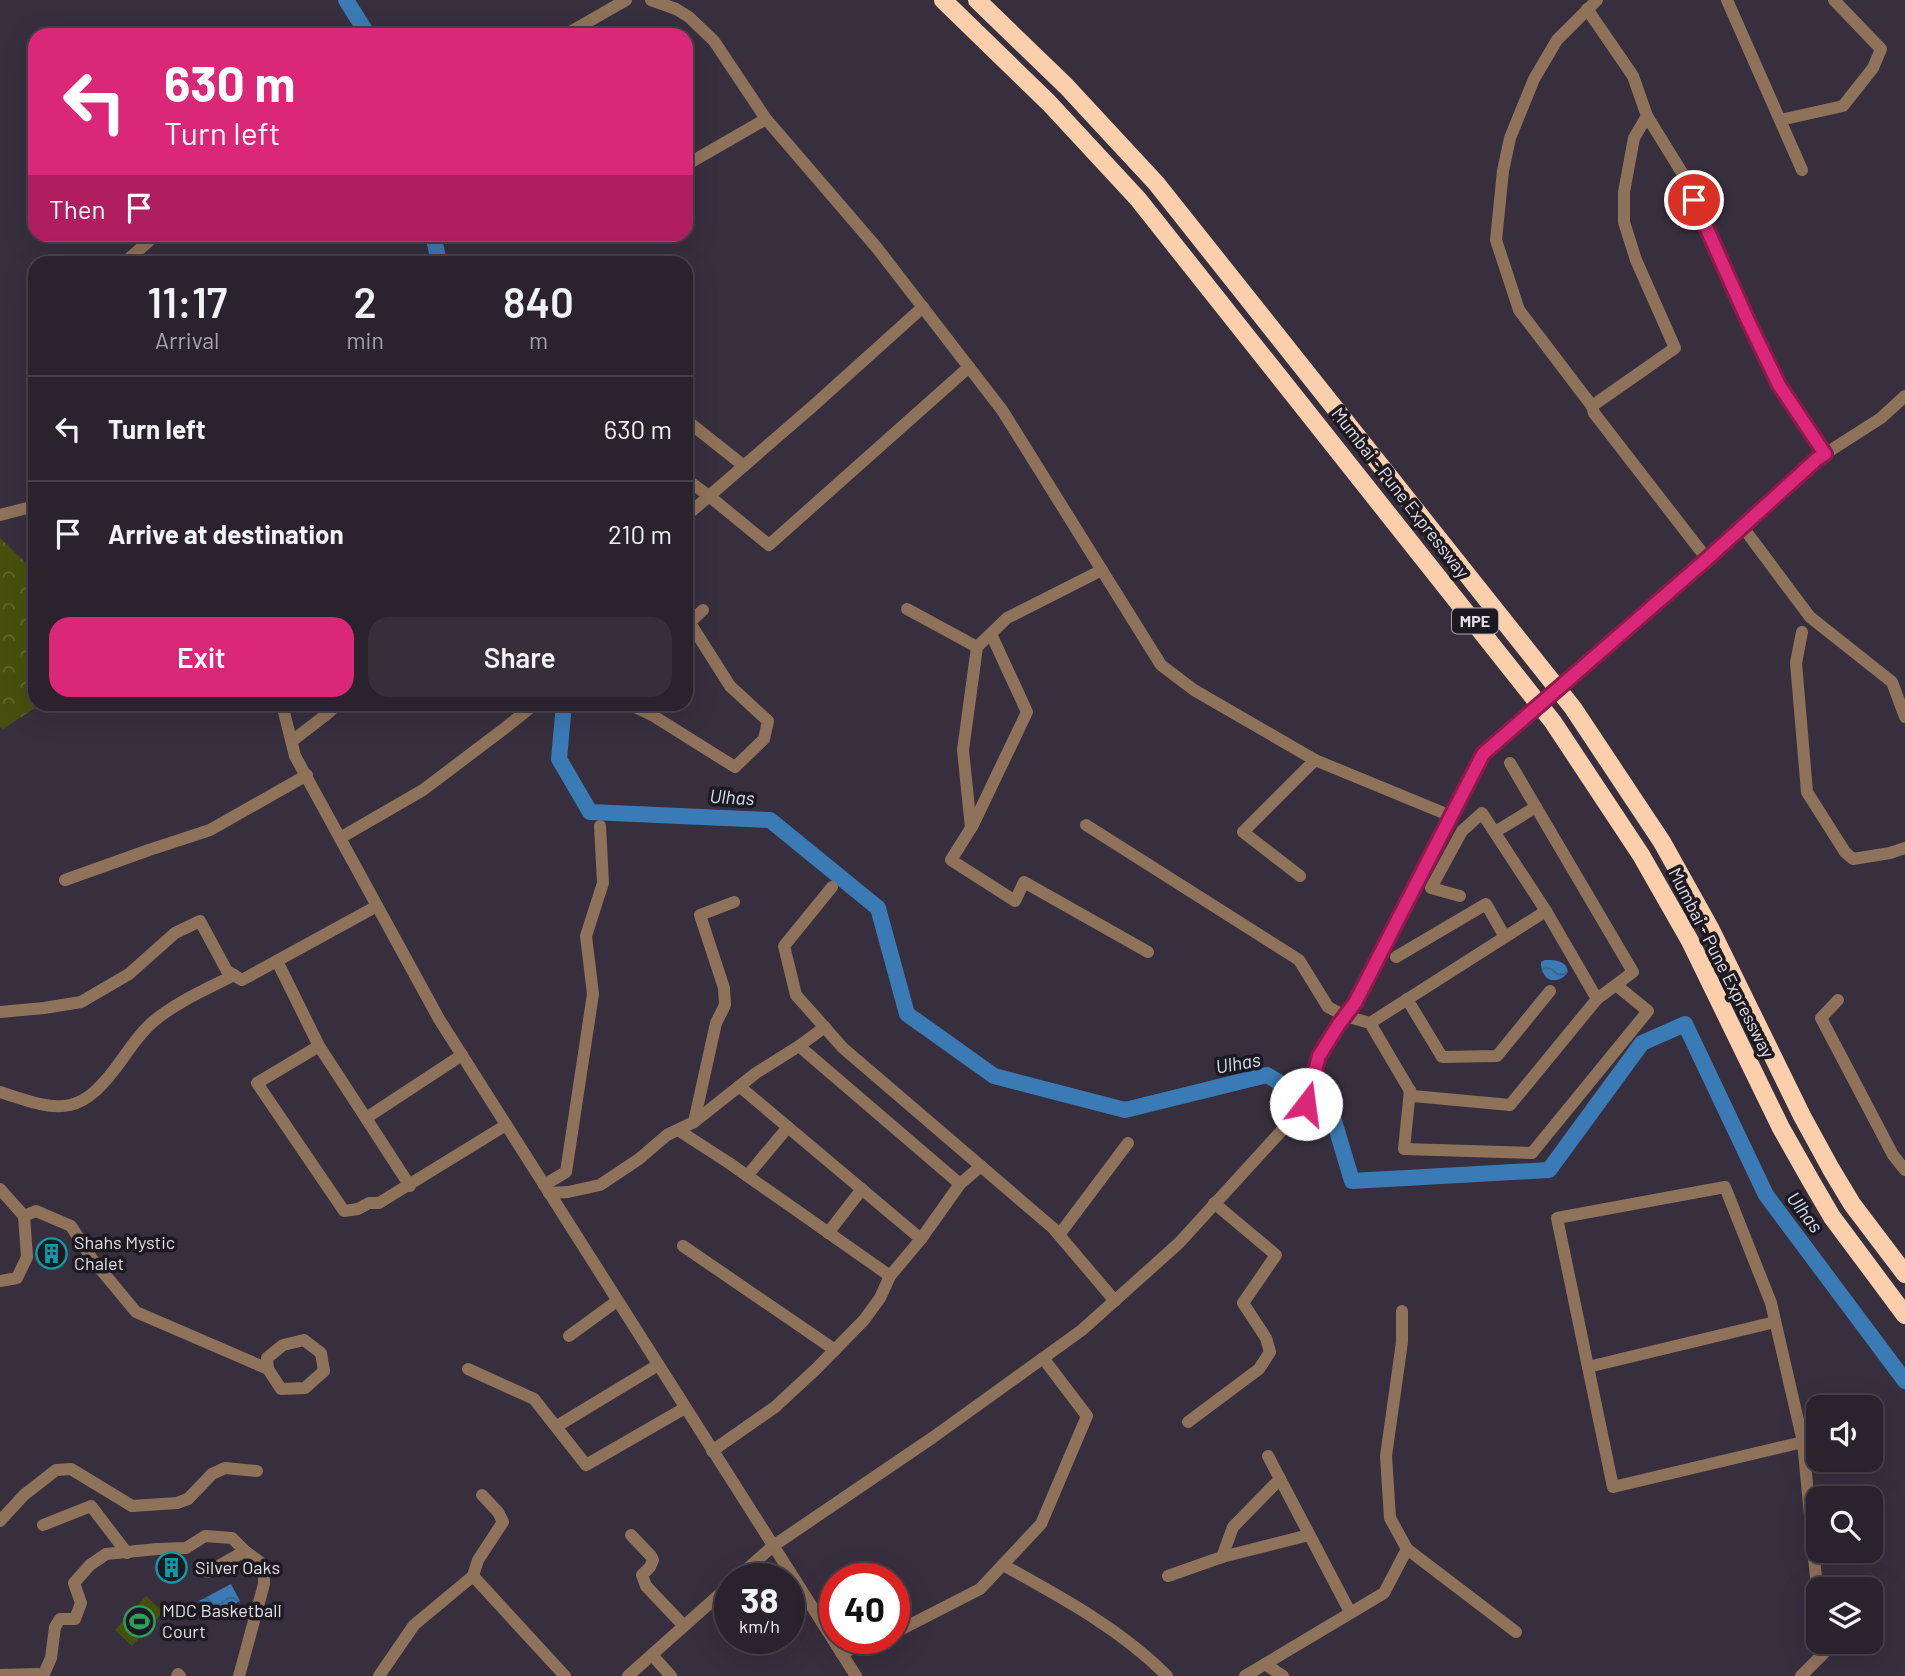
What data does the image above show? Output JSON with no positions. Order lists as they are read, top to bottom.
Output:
{
  "streets": {
    "highway": ["Mumbai - Pune Expressway", "MPE"]
  },
  "water": ["Ulhas"],
  "places": {
    "building": ["Shahs Mystic Chalet", "Silver Oaks"],
    "sports": ["MDC Basketball Court"]
  },
  "page": {
    "turn": ["630 m", "Turn left"],
    "then": "Then",
    "eta": [
      "11:17",
      "Arrival",
      "2",
      "min",
      "840",
      "m"
    ],
    "list": [
      {
        "name": "Turn left",
        "value": "630 m"
      },
      {
        "name": "Arrive at destination",
        "value": "210 m"
      }
    ],
    "buttons": ["Exit", "Share"],
    "speed": "38 km/h",
    "limit": "40"
  }
}
